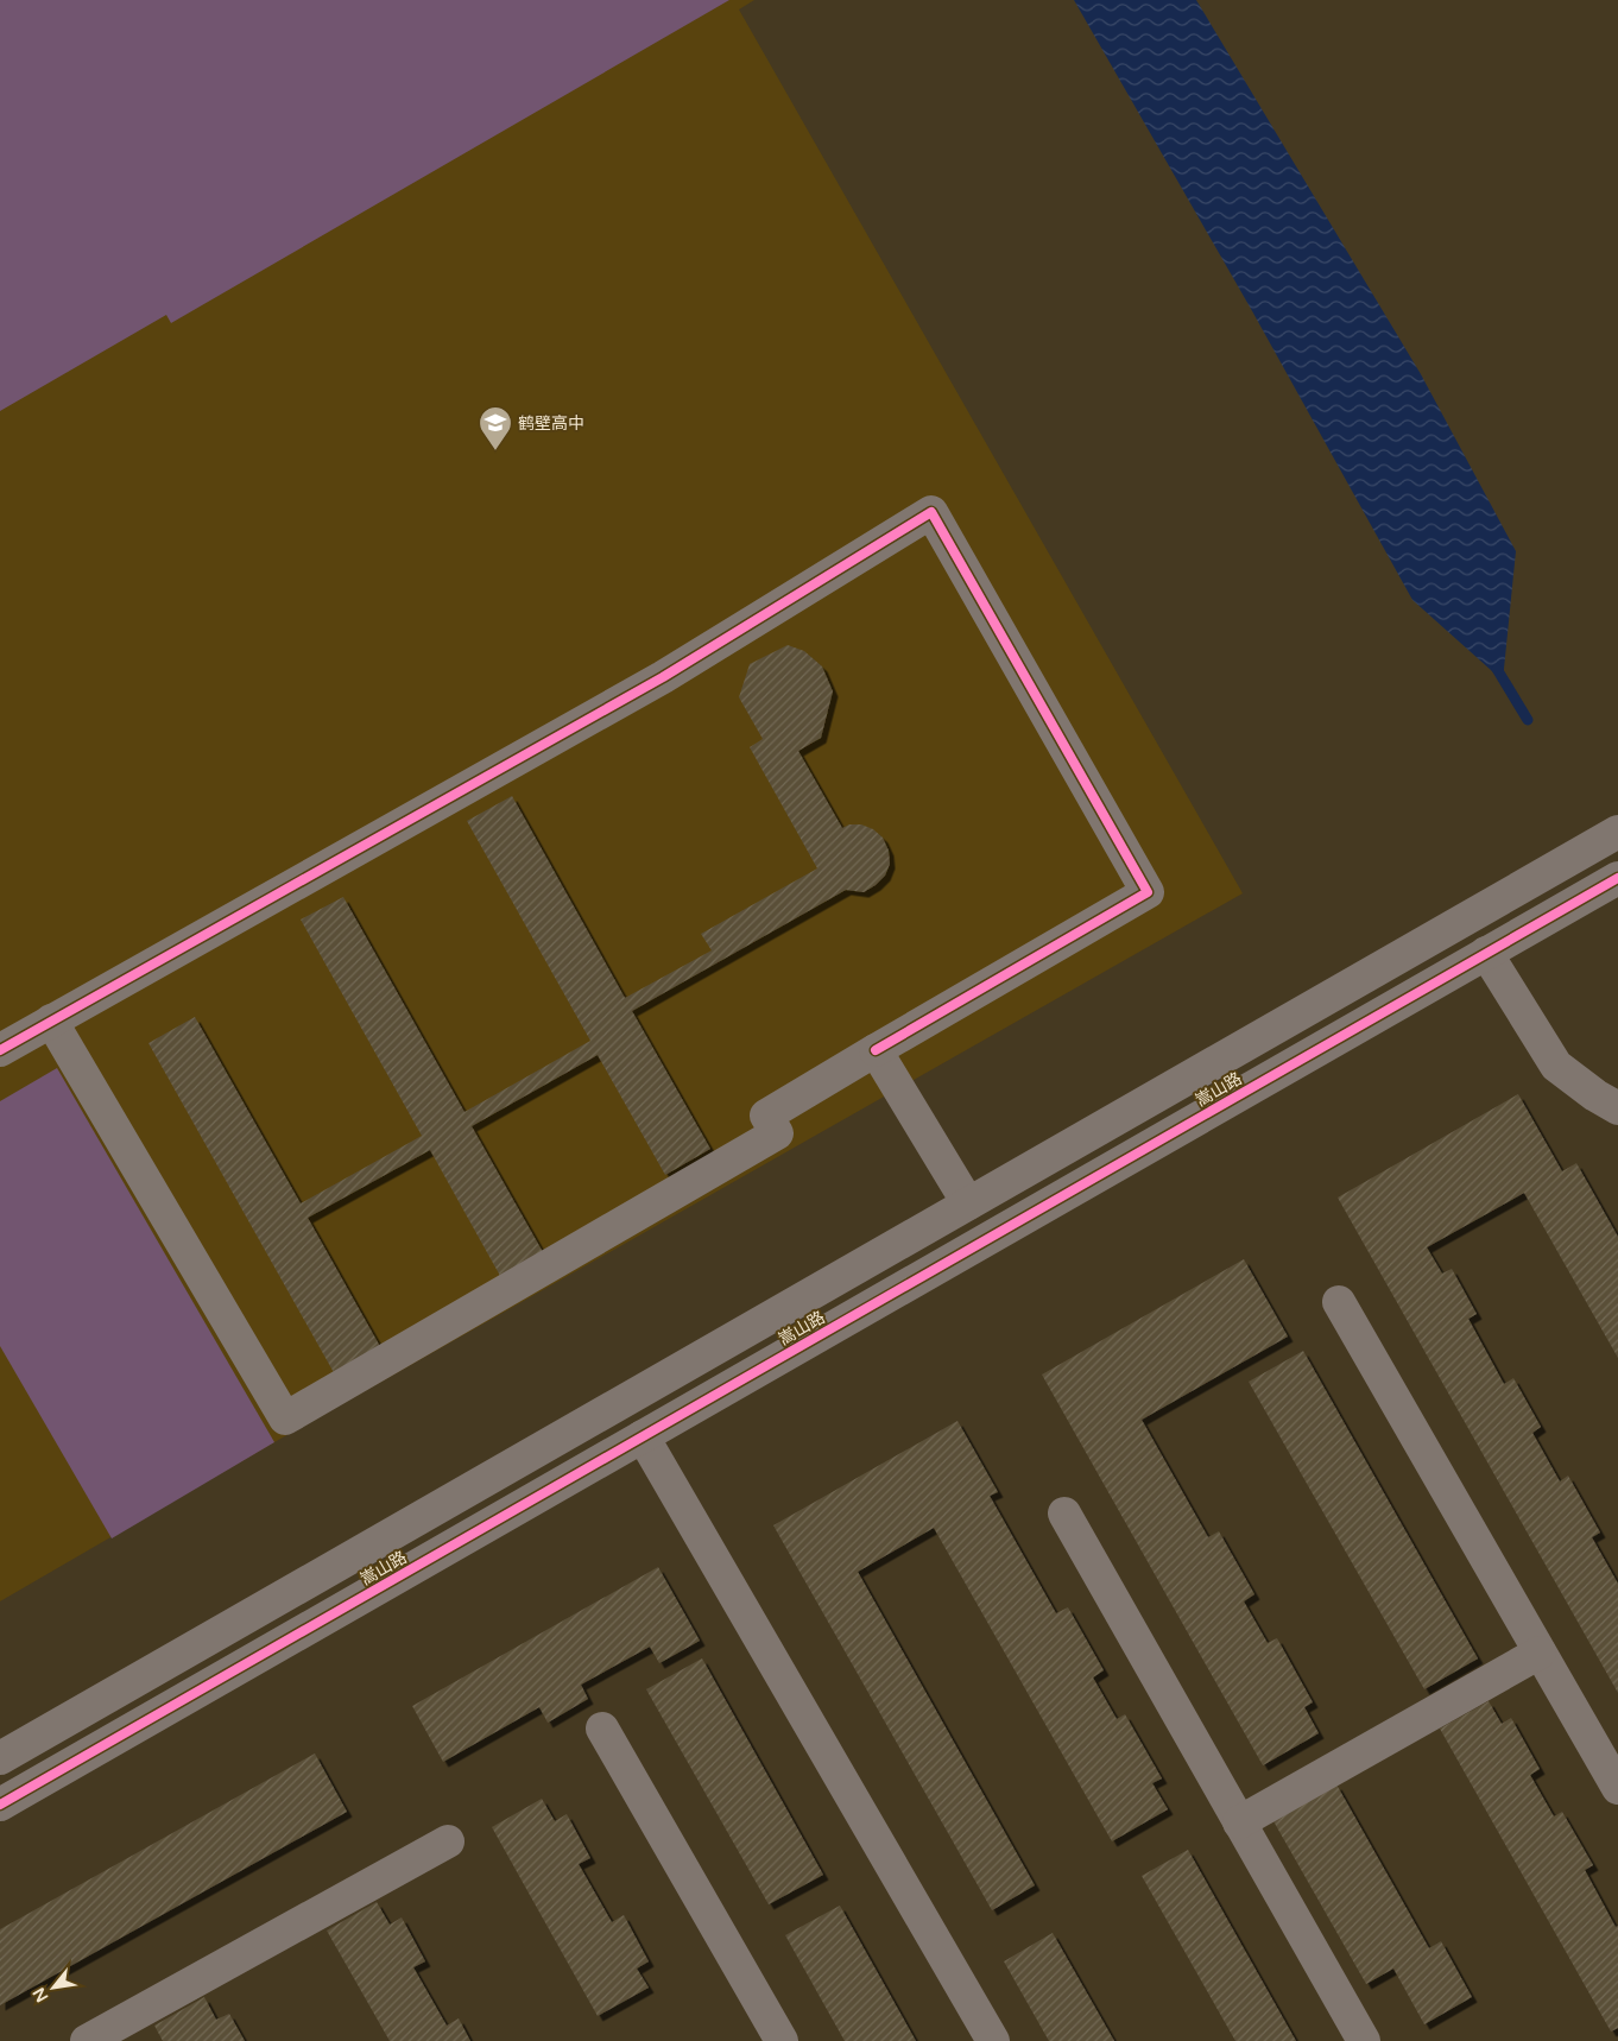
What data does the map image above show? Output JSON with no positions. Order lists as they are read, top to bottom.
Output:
{
  "streets": {
    "street": ["嵩山路"]
  },
  "places": {
    "school or university": ["鹤壁高中"]
  },
  "north": "bottom left"
}
